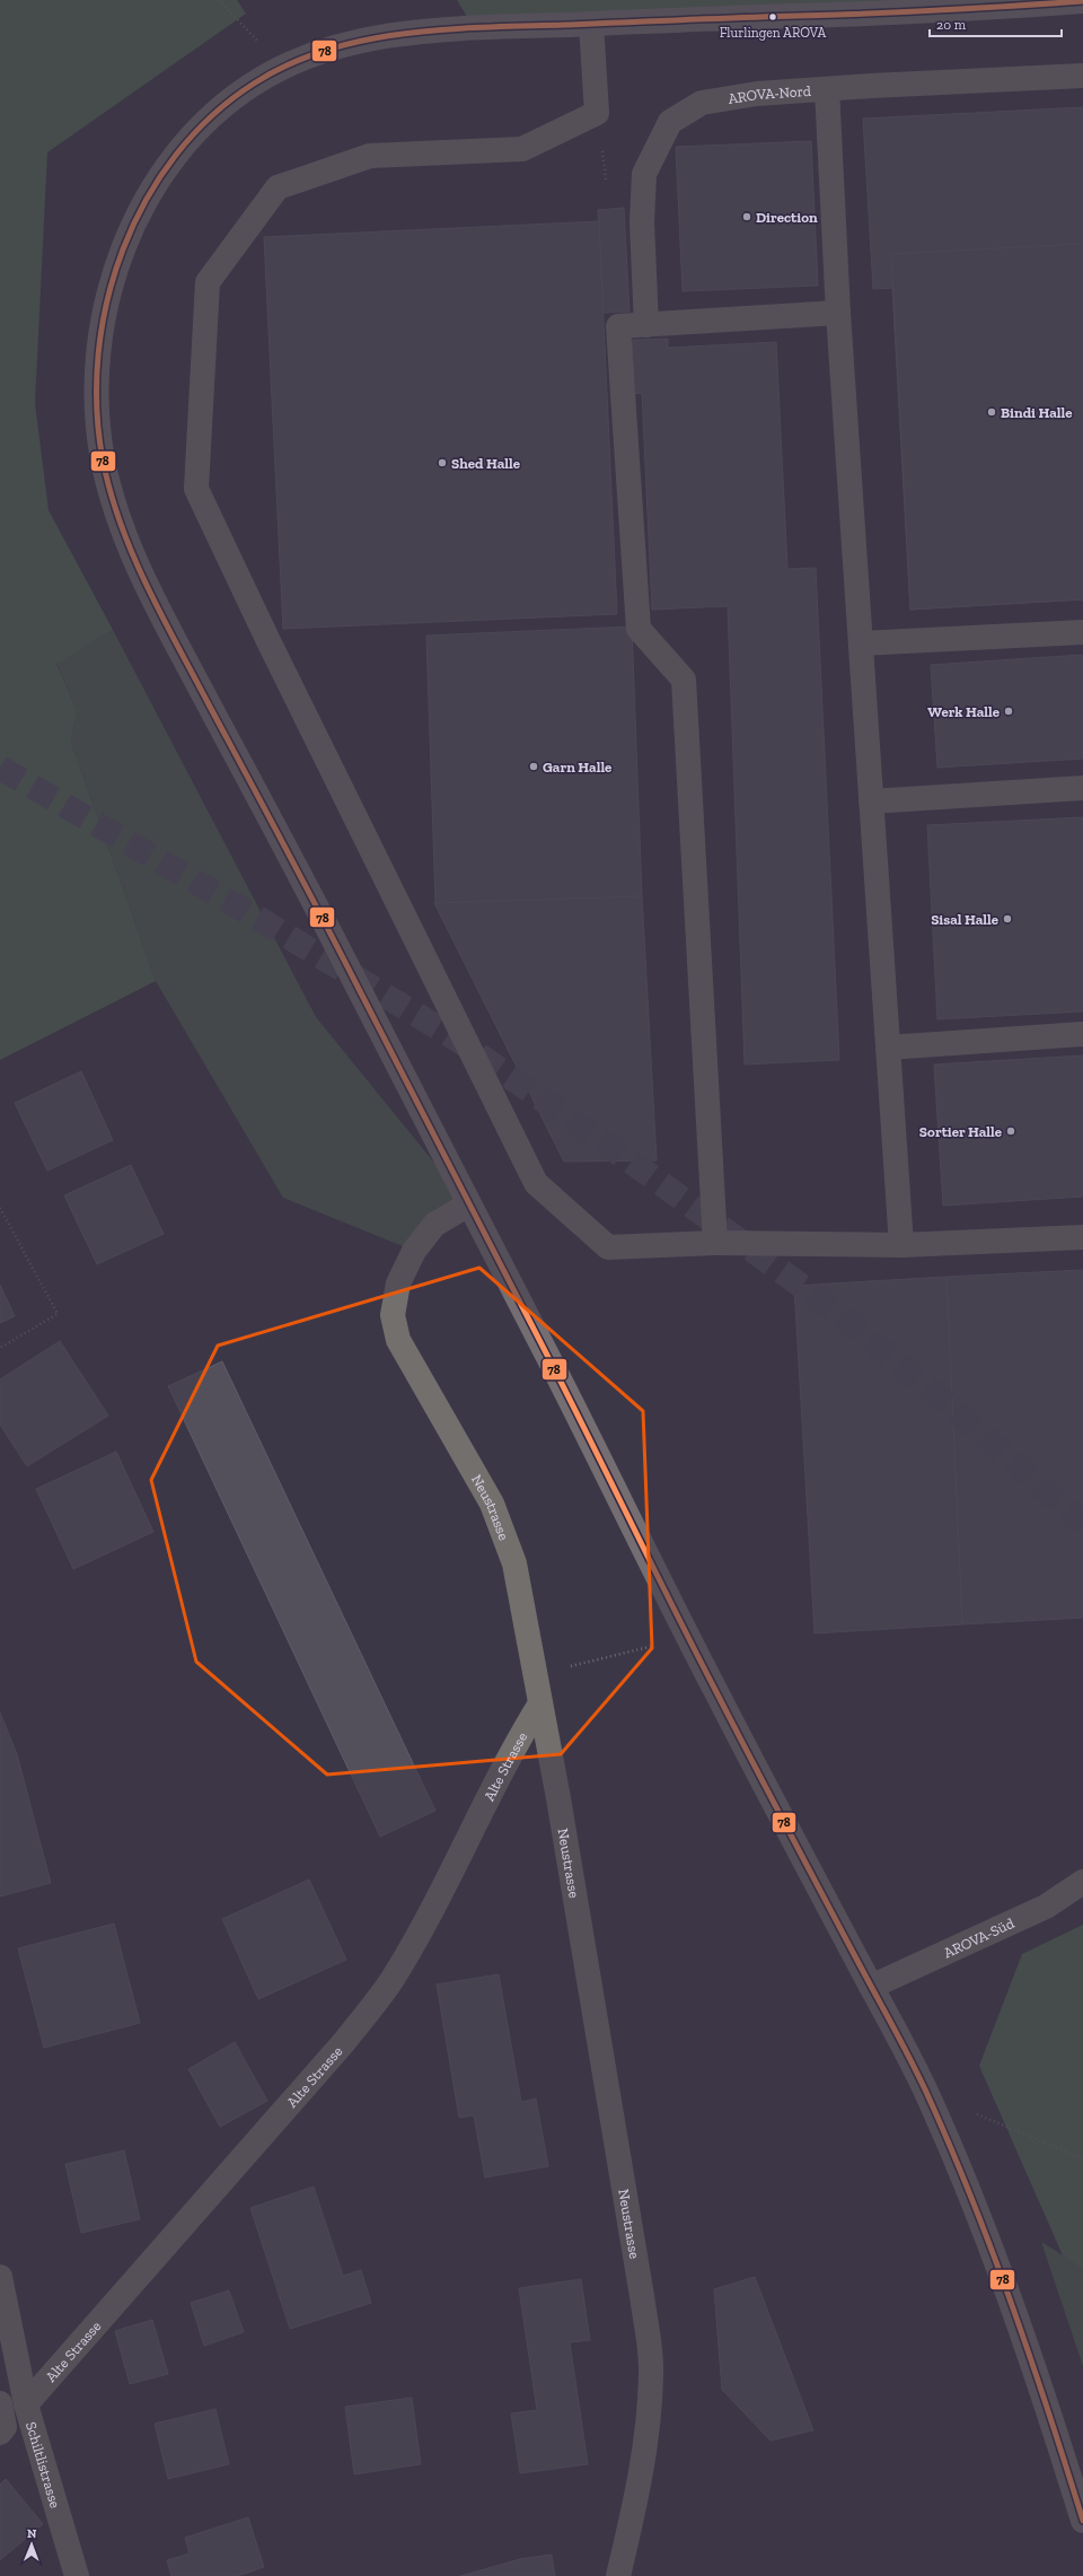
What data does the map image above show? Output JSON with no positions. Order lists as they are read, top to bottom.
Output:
{
  "streets": {
    "street": [
      "AROVA-Nord",
      "Neustrasse",
      "Alte Strasse",
      "AROVA-Süd",
      "Schiltlistrasse"
    ]
  },
  "crossings": [
    ["Neustrasse", "Alte Strasse"],
    ["Alte Strasse", "Schiltlistrasse"]
  ],
  "places": [
    "Flurlingen AROVA",
    "Direction",
    "Bindi Halle",
    "Shed Halle",
    "Werk Halle",
    "Garn Halle",
    "Sisal Halle",
    "Sortier Halle"
  ],
  "lines": ["transit line 78"],
  "scale_bar": "20 m",
  "north": "top"
}
